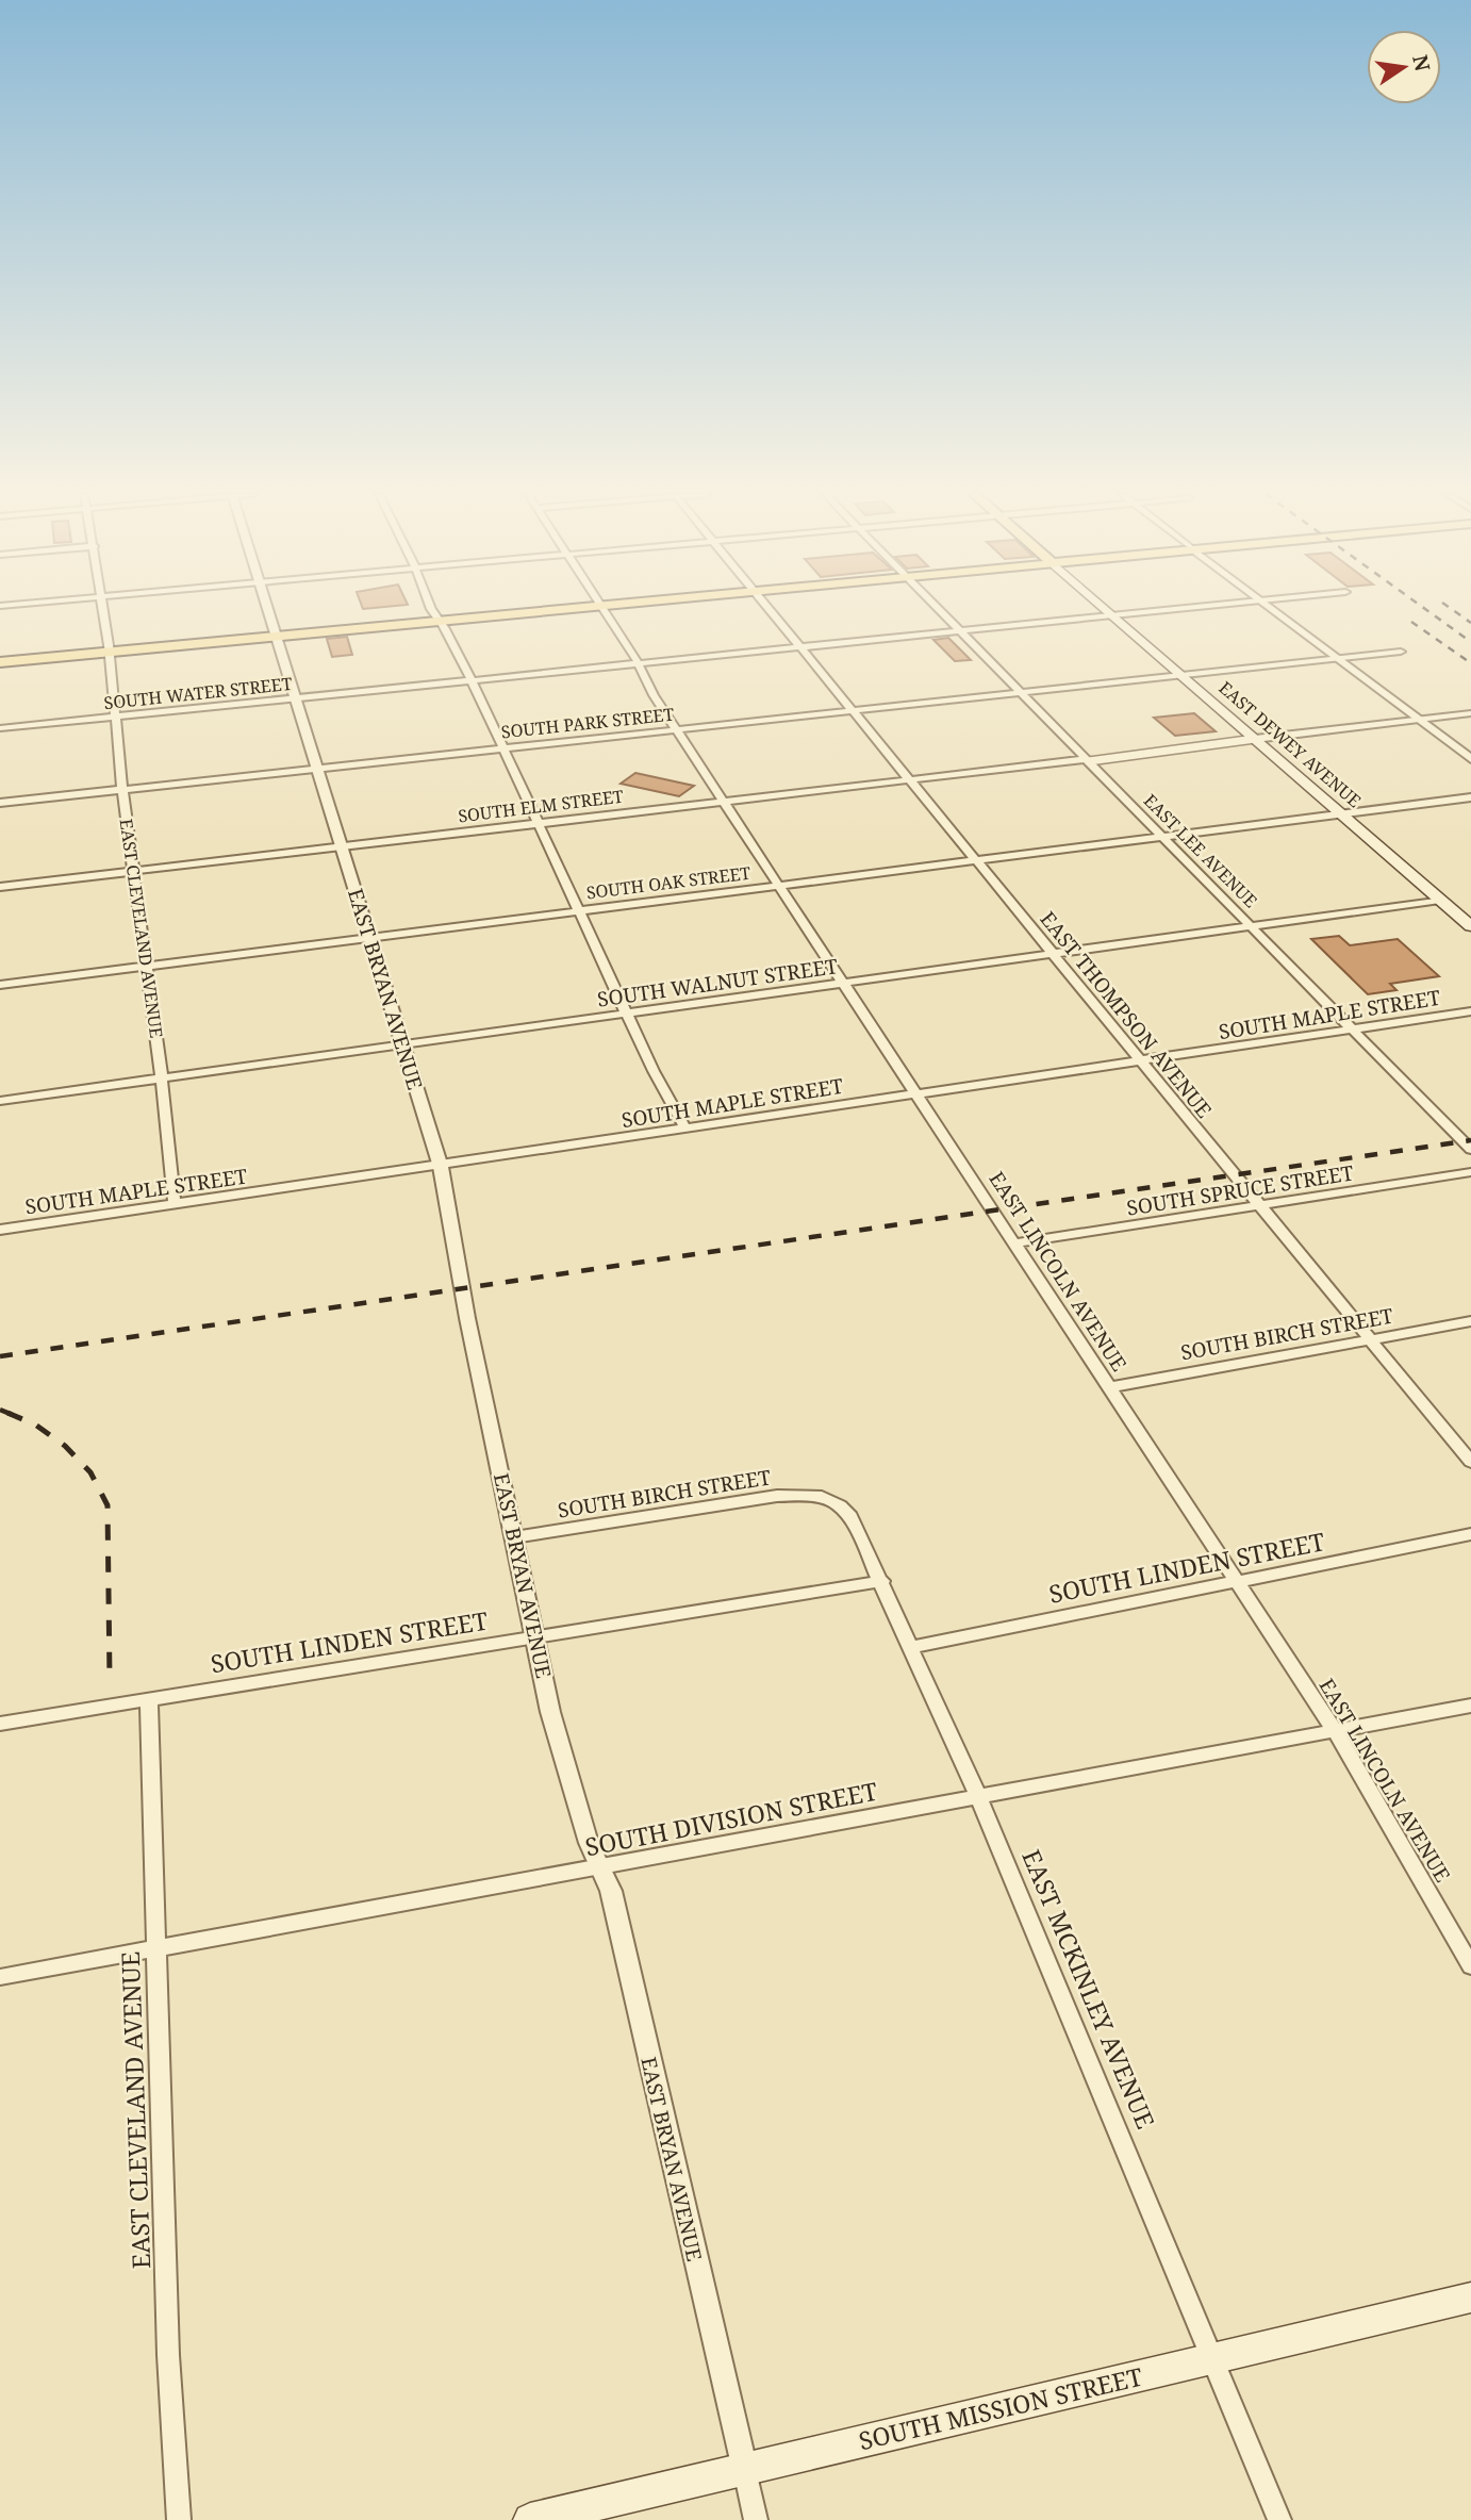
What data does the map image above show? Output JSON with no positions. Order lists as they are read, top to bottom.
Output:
{
  "streets": {
    "main road": ["EAST DEWEY AVENUE", "SOUTH MISSION STREET"],
    "street": [
      "SOUTH WATER STREET",
      "SOUTH PARK STREET",
      "SOUTH ELM STREET",
      "EAST LEE AVENUE",
      "SOUTH OAK STREET",
      "EAST CLEVELAND AVENUE",
      "SOUTH WALNUT STREET",
      "EAST BRYAN AVENUE",
      "EAST THOMPSON AVENUE",
      "SOUTH MAPLE STREET",
      "SOUTH SPRUCE STREET",
      "EAST LINCOLN AVENUE",
      "SOUTH BIRCH STREET",
      "SOUTH LINDEN STREET",
      "SOUTH DIVISION STREET",
      "EAST MCKINLEY AVENUE"
    ]
  },
  "crossings": [
    ["SOUTH WATER STREET", "EAST DEWEY AVENUE"],
    ["SOUTH WATER STREET", "EAST LEE AVENUE"],
    ["SOUTH WATER STREET", "EAST CLEVELAND AVENUE"],
    ["SOUTH WATER STREET", "EAST BRYAN AVENUE"],
    ["SOUTH WATER STREET", "EAST THOMPSON AVENUE"],
    ["SOUTH WATER STREET", "EAST LINCOLN AVENUE"],
    ["SOUTH PARK STREET", "EAST DEWEY AVENUE"],
    ["SOUTH PARK STREET", "EAST LEE AVENUE"],
    ["SOUTH PARK STREET", "EAST CLEVELAND AVENUE"],
    ["SOUTH PARK STREET", "EAST BRYAN AVENUE"],
    ["SOUTH PARK STREET", "EAST THOMPSON AVENUE"],
    ["SOUTH PARK STREET", "EAST LINCOLN AVENUE"],
    ["EAST DEWEY AVENUE", "SOUTH ELM STREET"],
    ["EAST DEWEY AVENUE", "SOUTH OAK STREET"],
    ["EAST DEWEY AVENUE", "SOUTH WALNUT STREET"],
    ["SOUTH ELM STREET", "EAST LEE AVENUE"],
    ["SOUTH ELM STREET", "EAST CLEVELAND AVENUE"],
    ["SOUTH ELM STREET", "EAST BRYAN AVENUE"],
    ["SOUTH ELM STREET", "EAST THOMPSON AVENUE"],
    ["SOUTH ELM STREET", "EAST LINCOLN AVENUE"],
    ["EAST LEE AVENUE", "SOUTH OAK STREET"],
    ["EAST LEE AVENUE", "SOUTH WALNUT STREET"],
    ["EAST LEE AVENUE", "SOUTH MAPLE STREET"],
    ["SOUTH OAK STREET", "EAST CLEVELAND AVENUE"],
    ["SOUTH OAK STREET", "EAST BRYAN AVENUE"],
    ["SOUTH OAK STREET", "EAST THOMPSON AVENUE"],
    ["SOUTH OAK STREET", "EAST LINCOLN AVENUE"],
    ["EAST CLEVELAND AVENUE", "SOUTH WALNUT STREET"],
    ["EAST CLEVELAND AVENUE", "SOUTH MAPLE STREET"],
    ["EAST CLEVELAND AVENUE", "SOUTH LINDEN STREET"],
    ["EAST CLEVELAND AVENUE", "SOUTH DIVISION STREET"],
    ["SOUTH WALNUT STREET", "EAST BRYAN AVENUE"],
    ["SOUTH WALNUT STREET", "EAST THOMPSON AVENUE"],
    ["SOUTH WALNUT STREET", "EAST LINCOLN AVENUE"],
    ["EAST BRYAN AVENUE", "SOUTH MAPLE STREET"],
    ["EAST BRYAN AVENUE", "SOUTH BIRCH STREET"],
    ["EAST BRYAN AVENUE", "SOUTH LINDEN STREET"],
    ["EAST BRYAN AVENUE", "SOUTH DIVISION STREET"],
    ["EAST BRYAN AVENUE", "SOUTH MISSION STREET"],
    ["EAST THOMPSON AVENUE", "SOUTH MAPLE STREET"],
    ["EAST THOMPSON AVENUE", "SOUTH SPRUCE STREET"],
    ["EAST THOMPSON AVENUE", "SOUTH BIRCH STREET"],
    ["SOUTH MAPLE STREET", "EAST LINCOLN AVENUE"],
    ["SOUTH SPRUCE STREET", "EAST LINCOLN AVENUE"],
    ["EAST LINCOLN AVENUE", "SOUTH BIRCH STREET"],
    ["EAST LINCOLN AVENUE", "SOUTH LINDEN STREET"],
    ["EAST LINCOLN AVENUE", "SOUTH DIVISION STREET"],
    ["SOUTH BIRCH STREET", "EAST MCKINLEY AVENUE"],
    ["SOUTH LINDEN STREET", "EAST MCKINLEY AVENUE"],
    ["SOUTH DIVISION STREET", "EAST MCKINLEY AVENUE"],
    ["EAST MCKINLEY AVENUE", "SOUTH MISSION STREET"]
  ],
  "north": "right"
}
